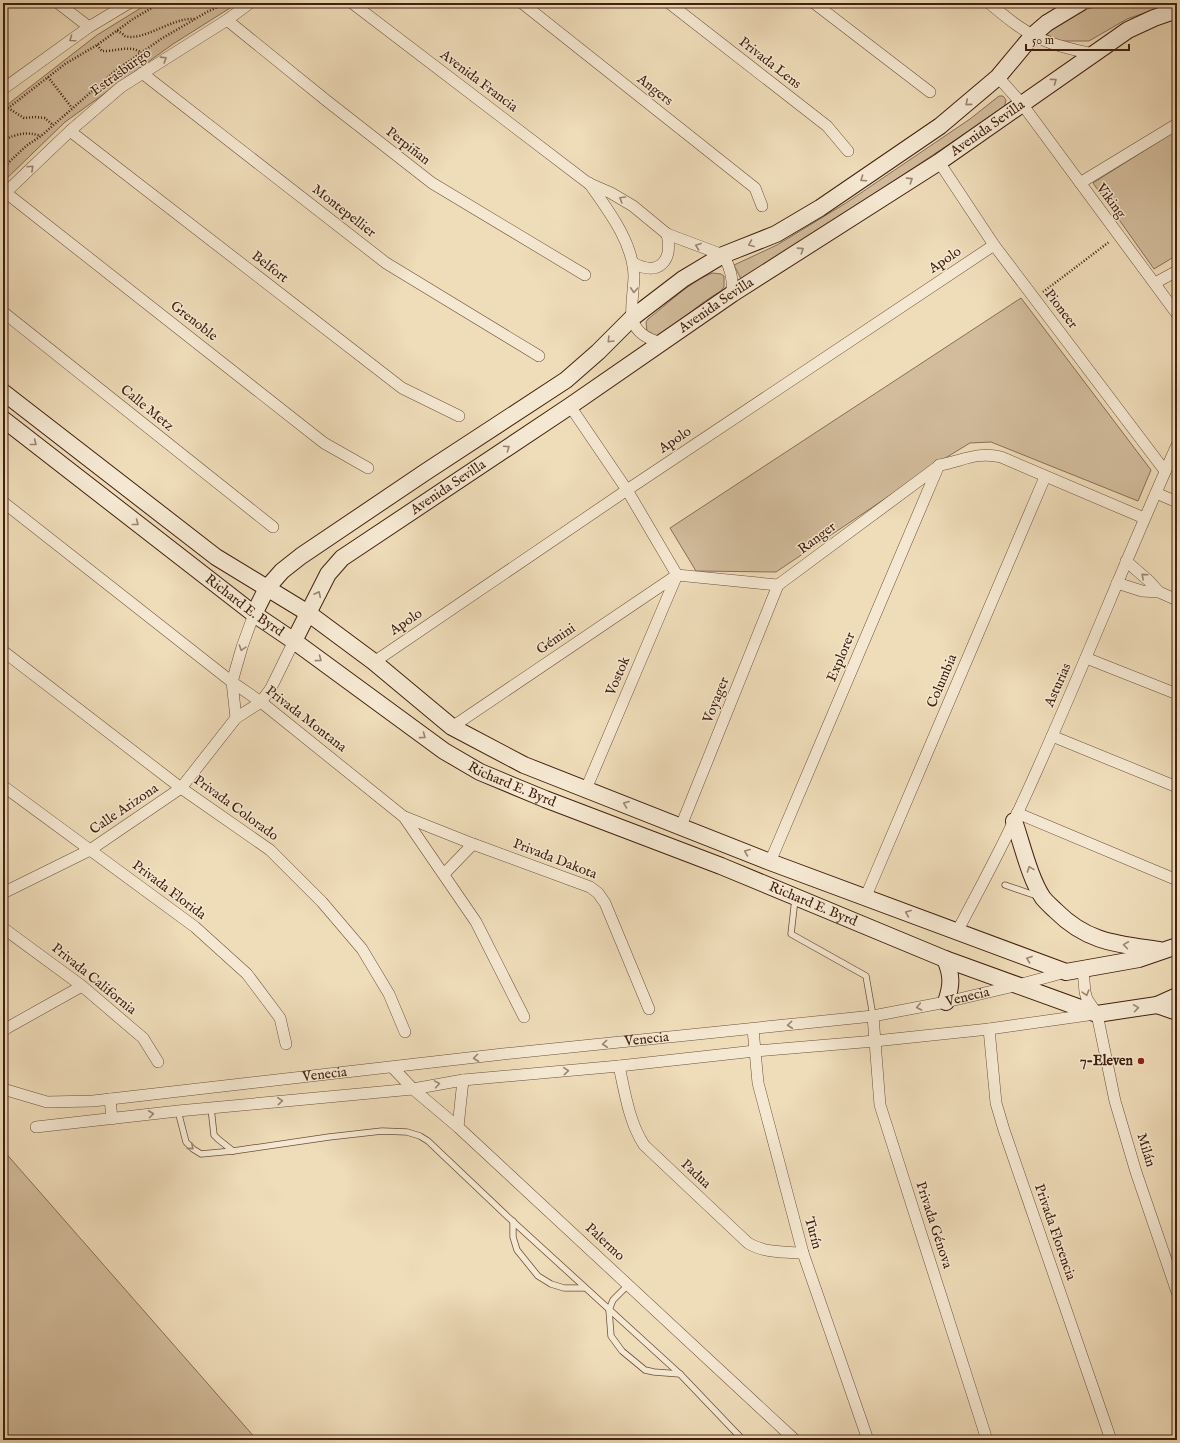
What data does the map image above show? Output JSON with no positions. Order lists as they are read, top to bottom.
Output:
{
  "streets": {
    "street": [
      "Privada Lens",
      "Estrasburgo",
      "Avenida Francia",
      "Angers",
      "Avenida Sevilla",
      "Perpiñan",
      "Viking",
      "Montepellier",
      "Apolo",
      "Belfort",
      "Pioneer",
      "Grenoble",
      "Calle Metz",
      "Ranger",
      "Richard E. Byrd",
      "Gémini",
      "Explorer",
      "Vostok",
      "Columbia",
      "Asturias",
      "Voyager",
      "Privada Montana",
      "Privada Colorado",
      "Calle Arizona",
      "Privada Dakota",
      "Privada Florida",
      "Privada California",
      "Venecia",
      "Milán",
      "Padua",
      "Privada Génova",
      "Privada Florencia",
      "Turín",
      "Palermo"
    ]
  },
  "crossings": [
    ["Estrasburgo", "Perpiñan"],
    ["Estrasburgo", "Montepellier"],
    ["Estrasburgo", "Belfort"],
    ["Estrasburgo", "Grenoble"],
    ["Avenida Francia", "Avenida Sevilla"],
    ["Avenida Sevilla", "Viking"],
    ["Avenida Sevilla", "Pioneer"],
    ["Avenida Sevilla", "Richard E. Byrd"],
    ["Avenida Sevilla", "Calle Arizona"],
    ["Apolo", "Pioneer"],
    ["Apolo", "Richard E. Byrd"],
    ["Pioneer", "Asturias"],
    ["Ranger", "Explorer"],
    ["Ranger", "Columbia"],
    ["Ranger", "Asturias"],
    ["Ranger", "Voyager"],
    ["Richard E. Byrd", "Gémini"],
    ["Richard E. Byrd", "Explorer"],
    ["Richard E. Byrd", "Vostok"],
    ["Richard E. Byrd", "Columbia"],
    ["Richard E. Byrd", "Asturias"],
    ["Richard E. Byrd", "Voyager"],
    ["Richard E. Byrd", "Calle Arizona"],
    ["Richard E. Byrd", "Venecia"],
    ["Richard E. Byrd", "Milán"],
    ["Gémini", "Vostok"],
    ["Privada Montana", "Calle Arizona"],
    ["Privada Montana", "Privada Dakota"],
    ["Privada Colorado", "Calle Arizona"],
    ["Calle Arizona", "Privada Florida"],
    ["Venecia", "Milán"],
    ["Venecia", "Padua"],
    ["Venecia", "Privada Génova"],
    ["Venecia", "Privada Florencia"],
    ["Venecia", "Turín"],
    ["Venecia", "Palermo"],
    ["Padua", "Turín"]
  ],
  "one_way": ["Estrasburgo"],
  "places": ["7-Eleven"],
  "scale_bar": "50 m"
}
